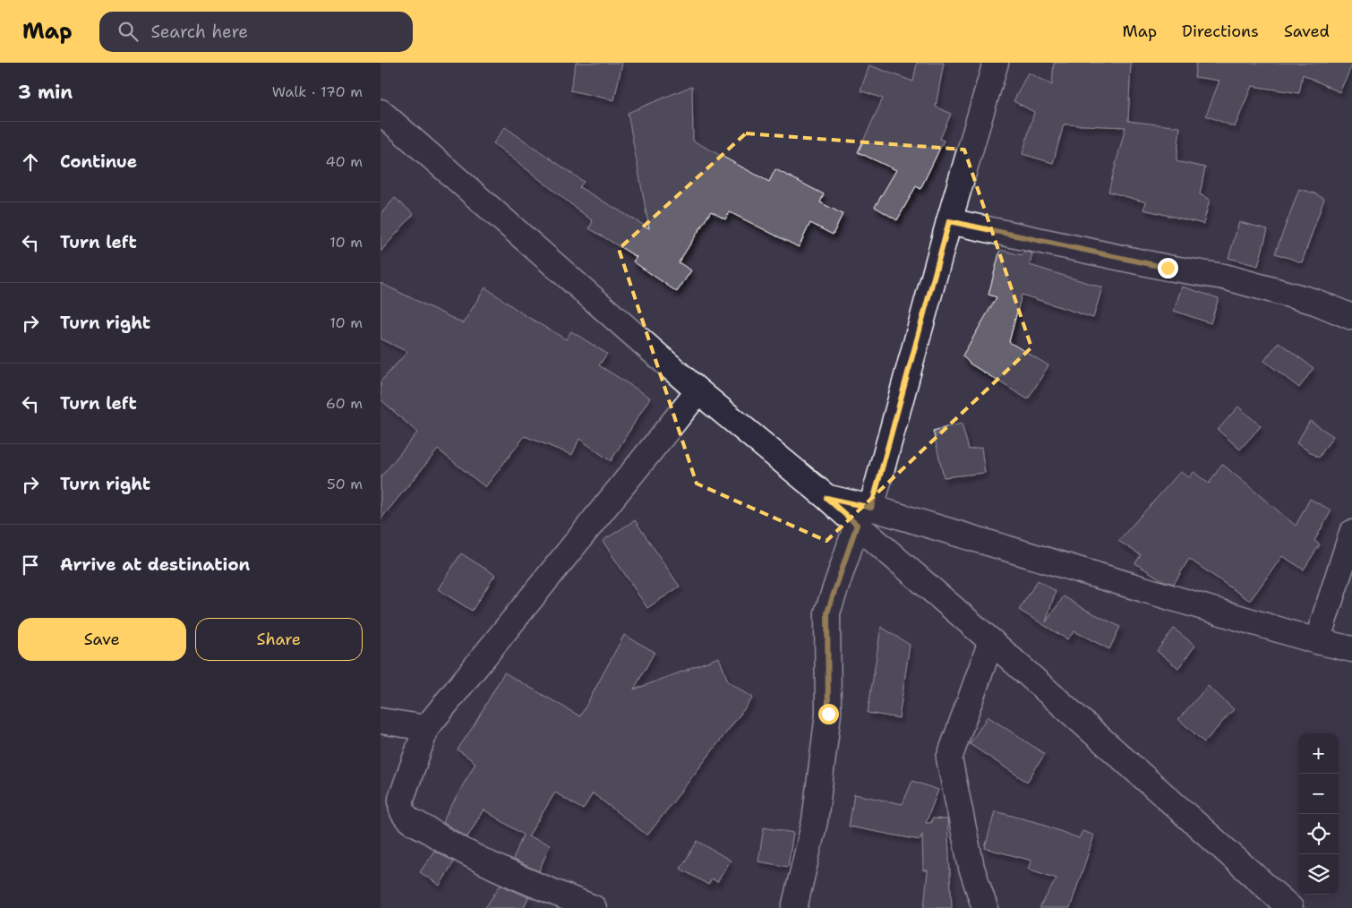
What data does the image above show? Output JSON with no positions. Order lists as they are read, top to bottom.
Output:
{
  "page": {
    "header": "Map",
    "search": "Search here",
    "nav": ["Map", "Directions", "Saved"],
    "heading": ["3 min", "Walk · 170 m"],
    "list": [
      ["Continue", "40 m"],
      ["Turn left", "10 m"],
      ["Turn right", "10 m"],
      ["Turn left", "60 m"],
      ["Turn right", "50 m"],
      "Arrive at destination"
    ],
    "buttons": ["Save", "Share"],
    "map_buttons": ["+", "−"]
  }
}
